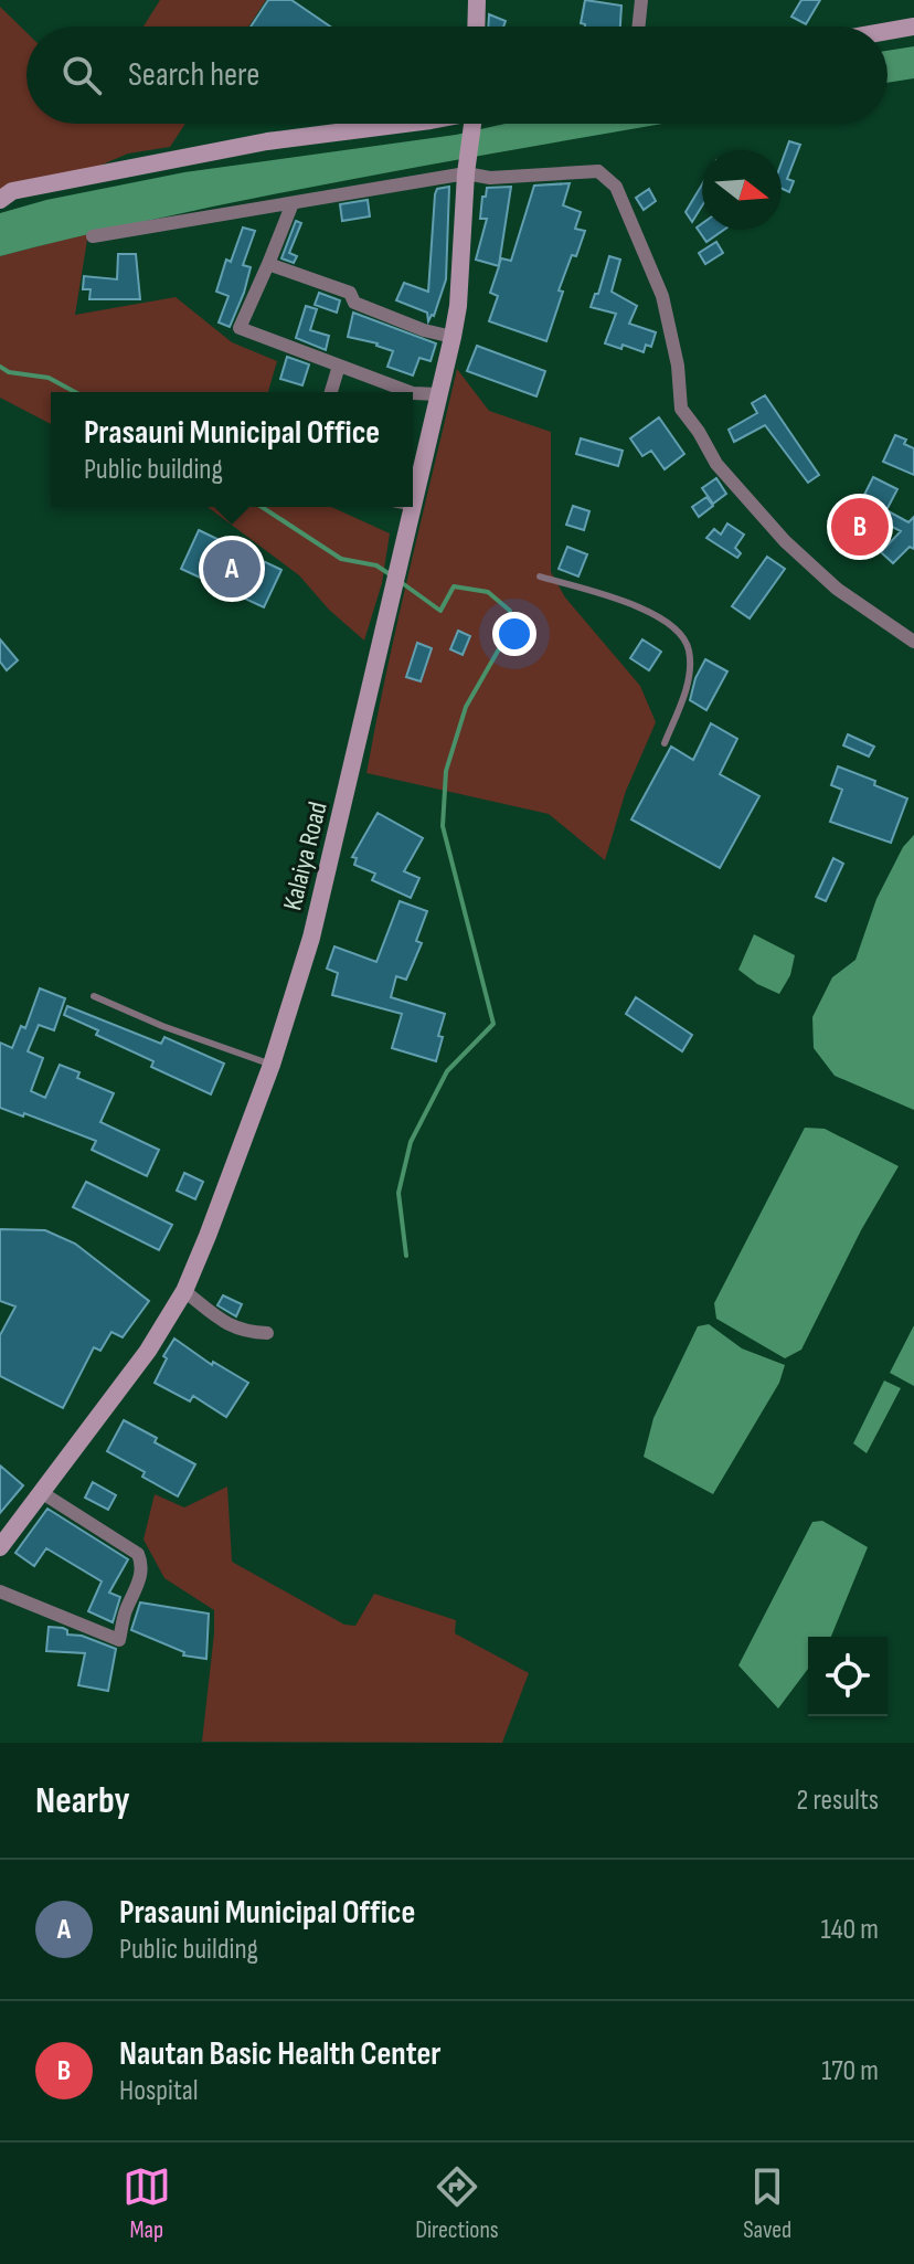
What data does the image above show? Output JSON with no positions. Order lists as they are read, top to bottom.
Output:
{
  "streets": {
    "main road": ["Kalaiya Road"]
  },
  "north": "right",
  "page": {
    "search": "Search here",
    "popup": ["Prasauni Municipal Office", "Public building"],
    "pins": ["B", "A"],
    "heading": ["Nearby", "2 results"],
    "list": [
      {
        "mark": "A",
        "name": "Prasauni Municipal Office",
        "note": "Public building",
        "value": "140 m"
      },
      {
        "mark": "B",
        "name": "Nautan Basic Health Center",
        "note": "Hospital",
        "value": "170 m"
      }
    ],
    "nav": ["Map", "Directions", "Saved"]
  }
}
